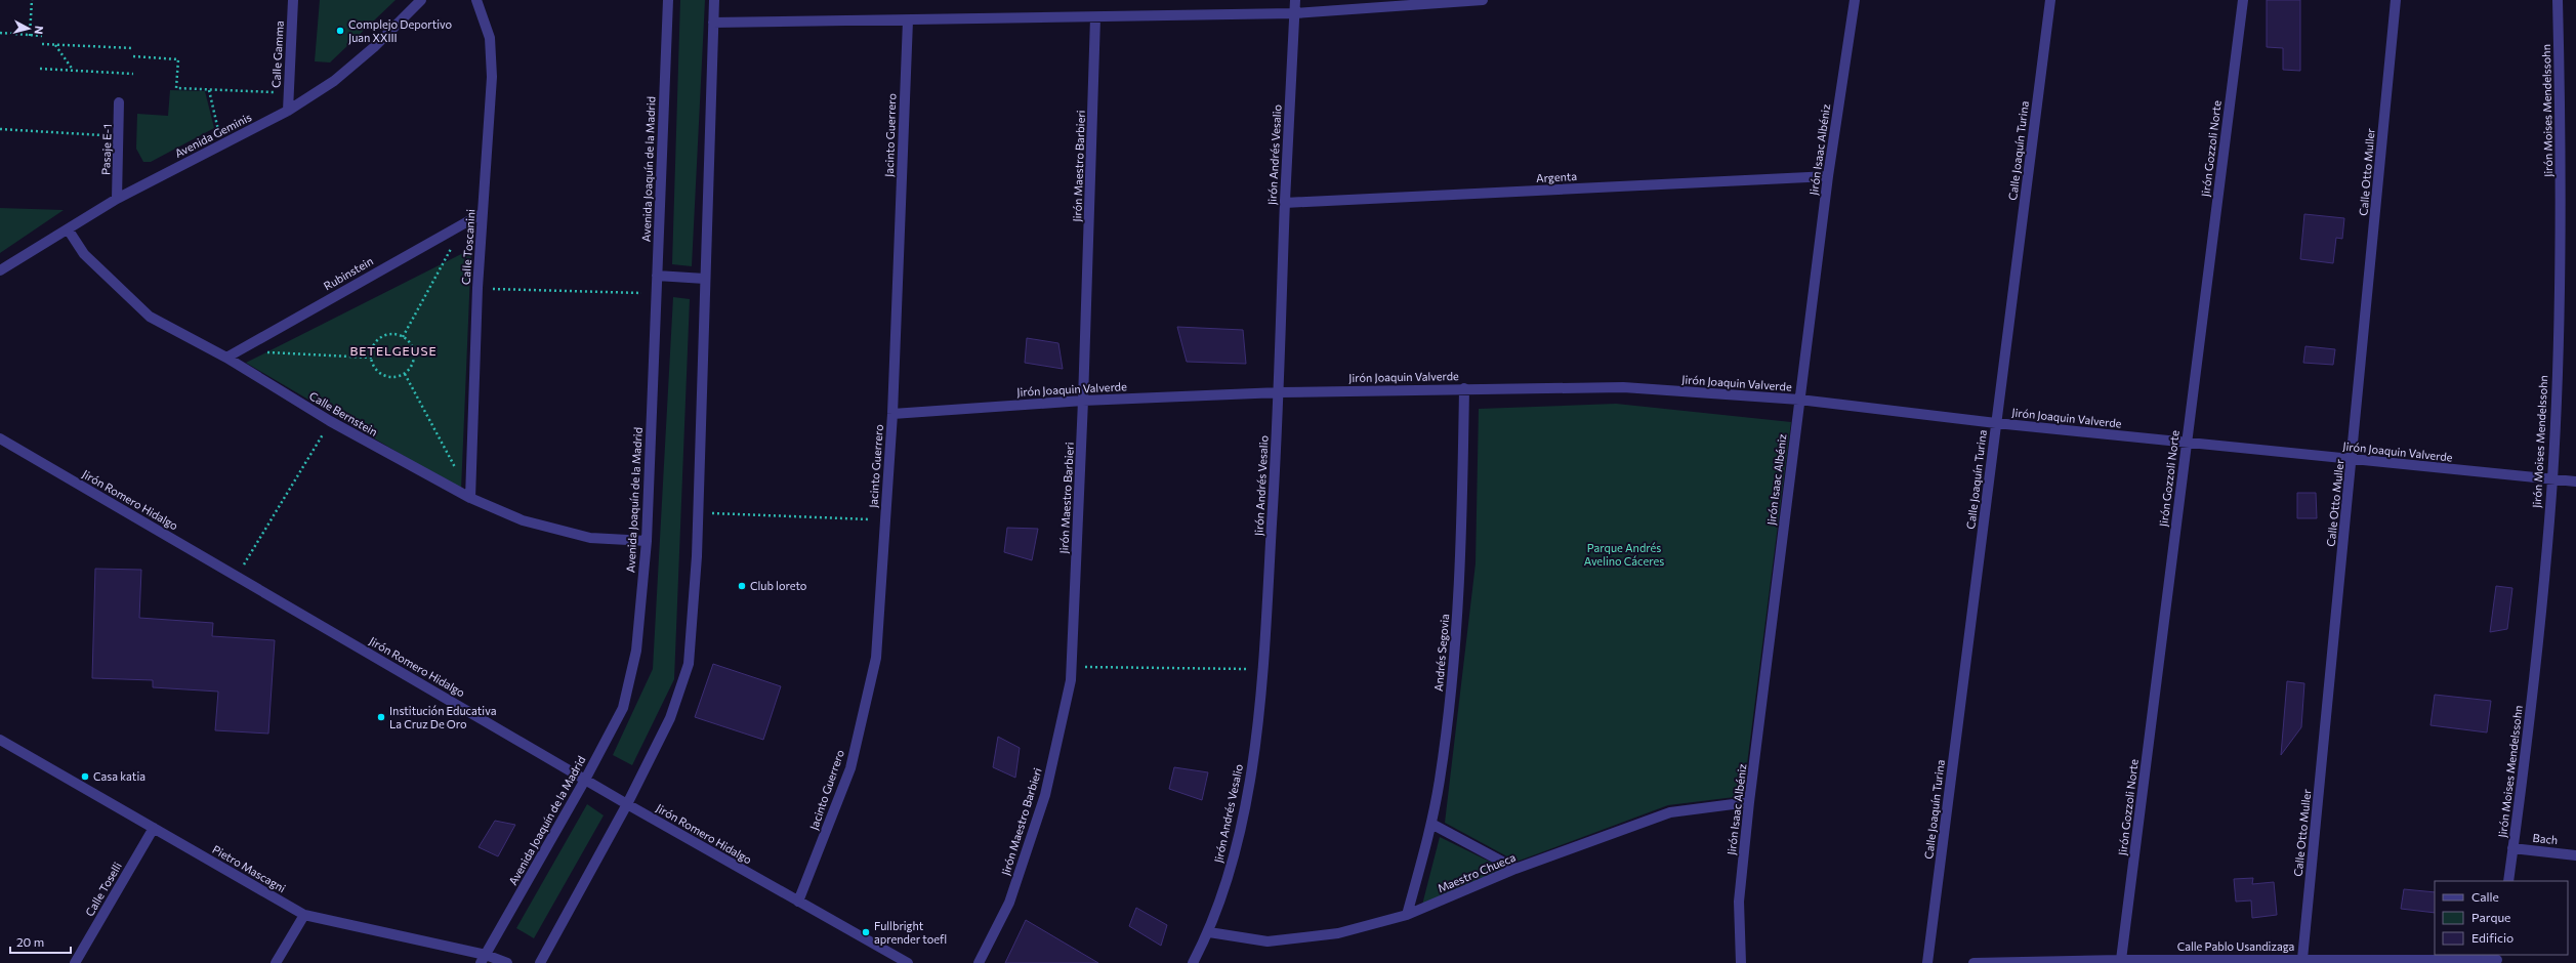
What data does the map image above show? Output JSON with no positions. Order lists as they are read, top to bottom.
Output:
{
  "streets": {
    "street": [
      "Calle Gamma",
      "Jirón Moises Mendelssohn",
      "Avenida Geminis",
      "Jacinto Guerrero",
      "Jirón Gozzoli Norte",
      "Pasaje E-1",
      "Jirón Isaac Albéniz",
      "Calle Joaquín Turina",
      "Jirón Andrés Vesalio",
      "Jirón Maestro Barbieri",
      "Avenida Joaquín de la Madrid",
      "Calle Otto Muller",
      "Argenta",
      "Calle Toscanini",
      "Rubinstein",
      "Jirón Joaquin Valverde",
      "Calle Bernstein",
      "Jirón Romero Hidalgo",
      "Andrés Segovia",
      "Bach",
      "Pietro Mascagni",
      "Maestro Chueca",
      "Calle Toselli",
      "Calle Pablo Usandizaga"
    ]
  },
  "crossings": [
    ["Calle Gamma", "Avenida Geminis"],
    ["Jirón Moises Mendelssohn", "Jirón Joaquin Valverde"],
    ["Jirón Moises Mendelssohn", "Bach"],
    ["Avenida Geminis", "Pasaje E-1"],
    ["Avenida Geminis", "Calle Bernstein"],
    ["Jacinto Guerrero", "Jirón Joaquin Valverde"],
    ["Jacinto Guerrero", "Jirón Romero Hidalgo"],
    ["Jirón Gozzoli Norte", "Jirón Joaquin Valverde"],
    ["Jirón Gozzoli Norte", "Calle Pablo Usandizaga"],
    ["Jirón Isaac Albéniz", "Argenta"],
    ["Jirón Isaac Albéniz", "Jirón Joaquin Valverde"],
    ["Jirón Isaac Albéniz", "Maestro Chueca"],
    ["Calle Joaquín Turina", "Jirón Joaquin Valverde"],
    ["Jirón Andrés Vesalio", "Argenta"],
    ["Jirón Andrés Vesalio", "Jirón Joaquin Valverde"],
    ["Jirón Andrés Vesalio", "Maestro Chueca"],
    ["Jirón Maestro Barbieri", "Jirón Joaquin Valverde"],
    ["Avenida Joaquín de la Madrid", "Calle Bernstein"],
    ["Avenida Joaquín de la Madrid", "Jirón Romero Hidalgo"],
    ["Avenida Joaquín de la Madrid", "Pietro Mascagni"],
    ["Calle Otto Muller", "Jirón Joaquin Valverde"],
    ["Calle Otto Muller", "Calle Pablo Usandizaga"],
    ["Calle Toscanini", "Rubinstein"],
    ["Calle Toscanini", "Calle Bernstein"],
    ["Rubinstein", "Calle Bernstein"],
    ["Jirón Joaquin Valverde", "Andrés Segovia"],
    ["Andrés Segovia", "Maestro Chueca"],
    ["Pietro Mascagni", "Calle Toselli"]
  ],
  "districts": ["BETELGEUSE"],
  "parks": ["Parque Andrés Avelino Cáceres"],
  "places": [
    "Complejo Deportivo Juan XXIII",
    "Club loreto",
    "Institución Educativa La Cruz De Oro",
    "Casa katia",
    "Fullbright aprender toefl"
  ],
  "legend": ["Calle", "Parque", "Edificio"],
  "scale_bar": "20 m",
  "north": "right"
}
